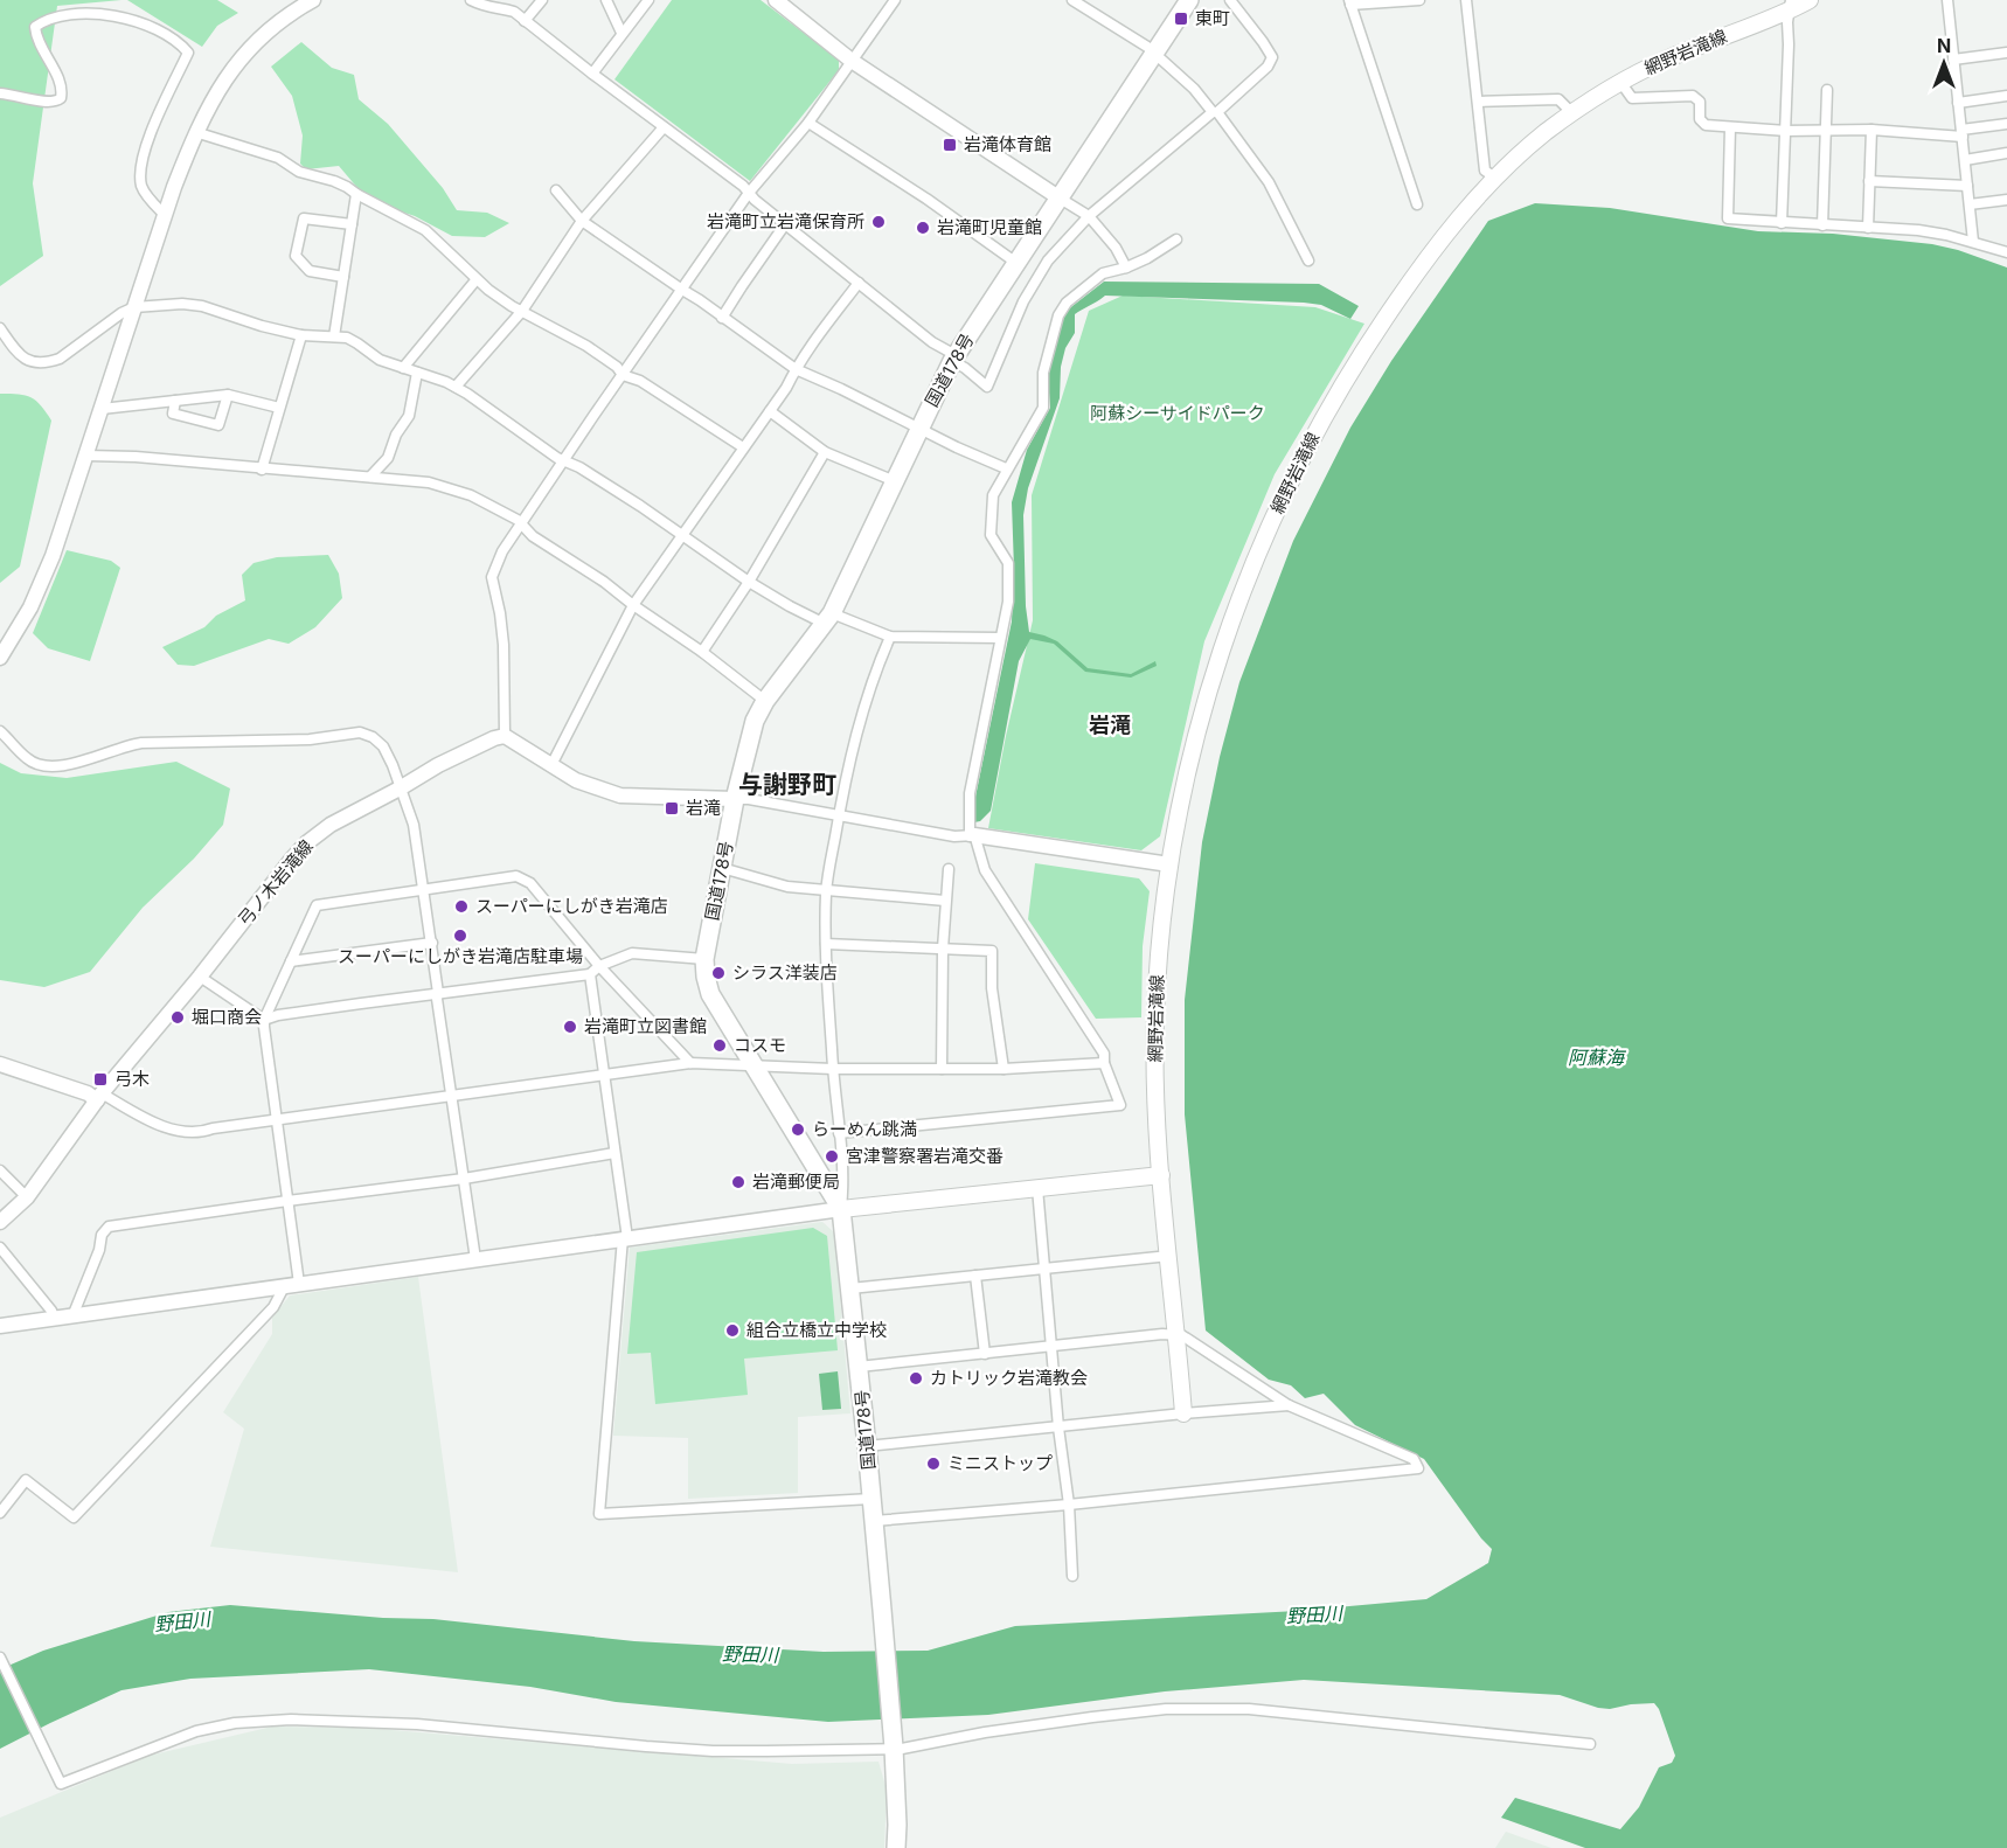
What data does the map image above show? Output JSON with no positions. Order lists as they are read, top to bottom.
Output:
{
  "streets": {
    "highway": ["国道178号"],
    "main road": ["網野岩滝線"],
    "street": ["弓ノ木岩滝線"]
  },
  "districts": ["岩滝", "与謝野町"],
  "water": ["阿蘇海", "野田川"],
  "parks": ["阿蘇シーサイドパーク"],
  "places": {
    "transit": [
      "東町",
      "岩滝体育館",
      "岩滝",
      "弓木"
    ],
    "other": [
      "岩滝町立岩滝保育所",
      "岩滝町児童館",
      "スーパーにしがき岩滝店",
      "スーパーにしがき岩滝店駐車場",
      "シラス洋装店",
      "堀口商会",
      "岩滝町立図書館",
      "コスモ",
      "らーめん跳満",
      "宮津警察署岩滝交番",
      "岩滝郵便局",
      "組合立橋立中学校",
      "カトリック岩滝教会",
      "ミニストップ"
    ]
  },
  "north": "top"
}
